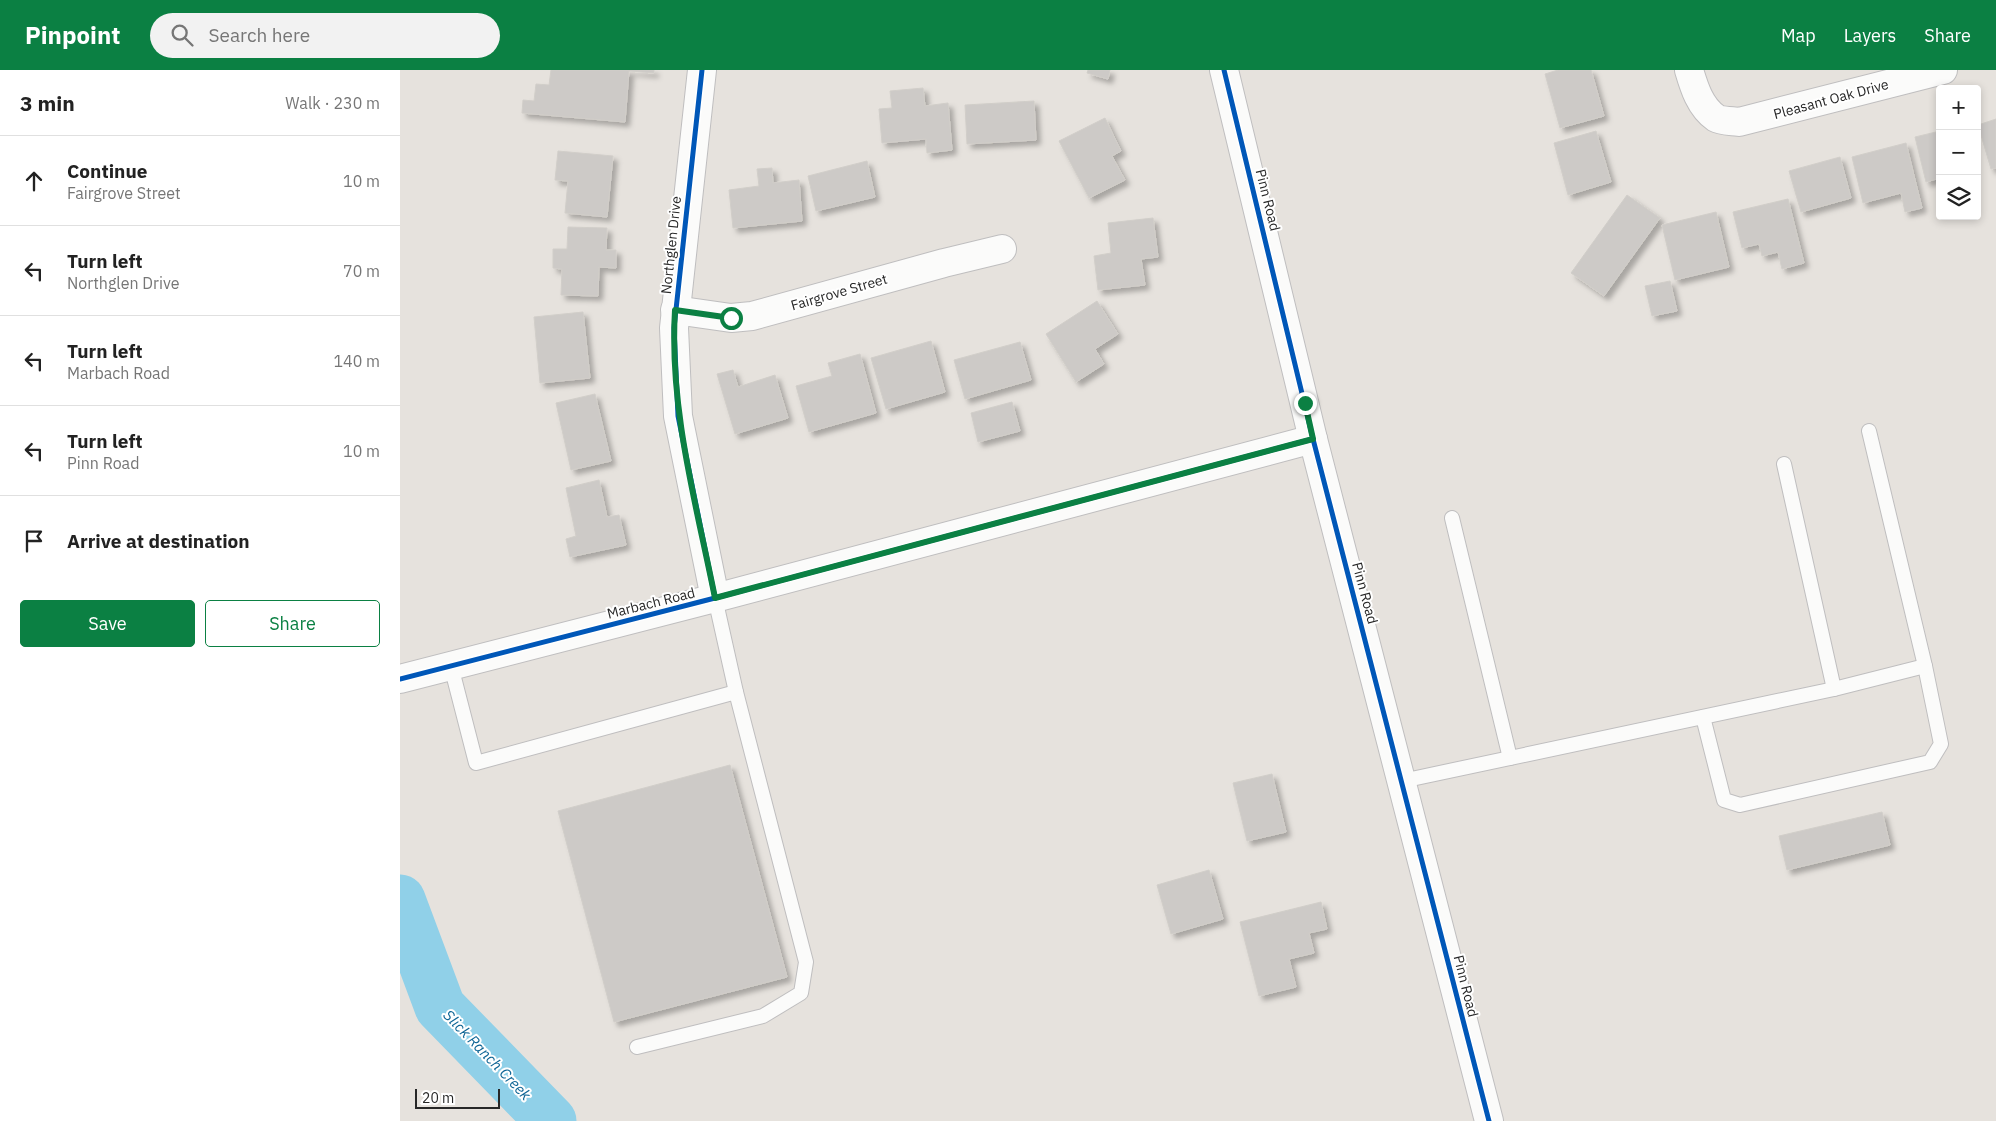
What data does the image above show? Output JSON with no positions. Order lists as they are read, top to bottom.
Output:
{
  "streets": {
    "street": [
      "Pleasant Oak Drive",
      "Pinn Road",
      "Northglen Drive",
      "Fairgrove Street",
      "Marbach Road"
    ]
  },
  "crossings": [
    ["Pinn Road", "Marbach Road"],
    ["Northglen Drive", "Fairgrove Street"],
    ["Northglen Drive", "Marbach Road"]
  ],
  "water": ["Slick Ranch Creek"],
  "scale_bar": "20 m",
  "page": {
    "header": "Pinpoint",
    "search": "Search here",
    "nav": ["Map", "Layers", "Share"],
    "heading": ["3 min", "Walk · 230 m"],
    "map_buttons": ["+", "−"],
    "list": [
      ["Continue", "Fairgrove Street", "10 m"],
      ["Turn left", "Northglen Drive", "70 m"],
      ["Turn left", "Marbach Road", "140 m"],
      ["Turn left", "Pinn Road", "10 m"],
      "Arrive at destination"
    ],
    "buttons": ["Save", "Share"],
    "scale": "20 m"
  }
}
